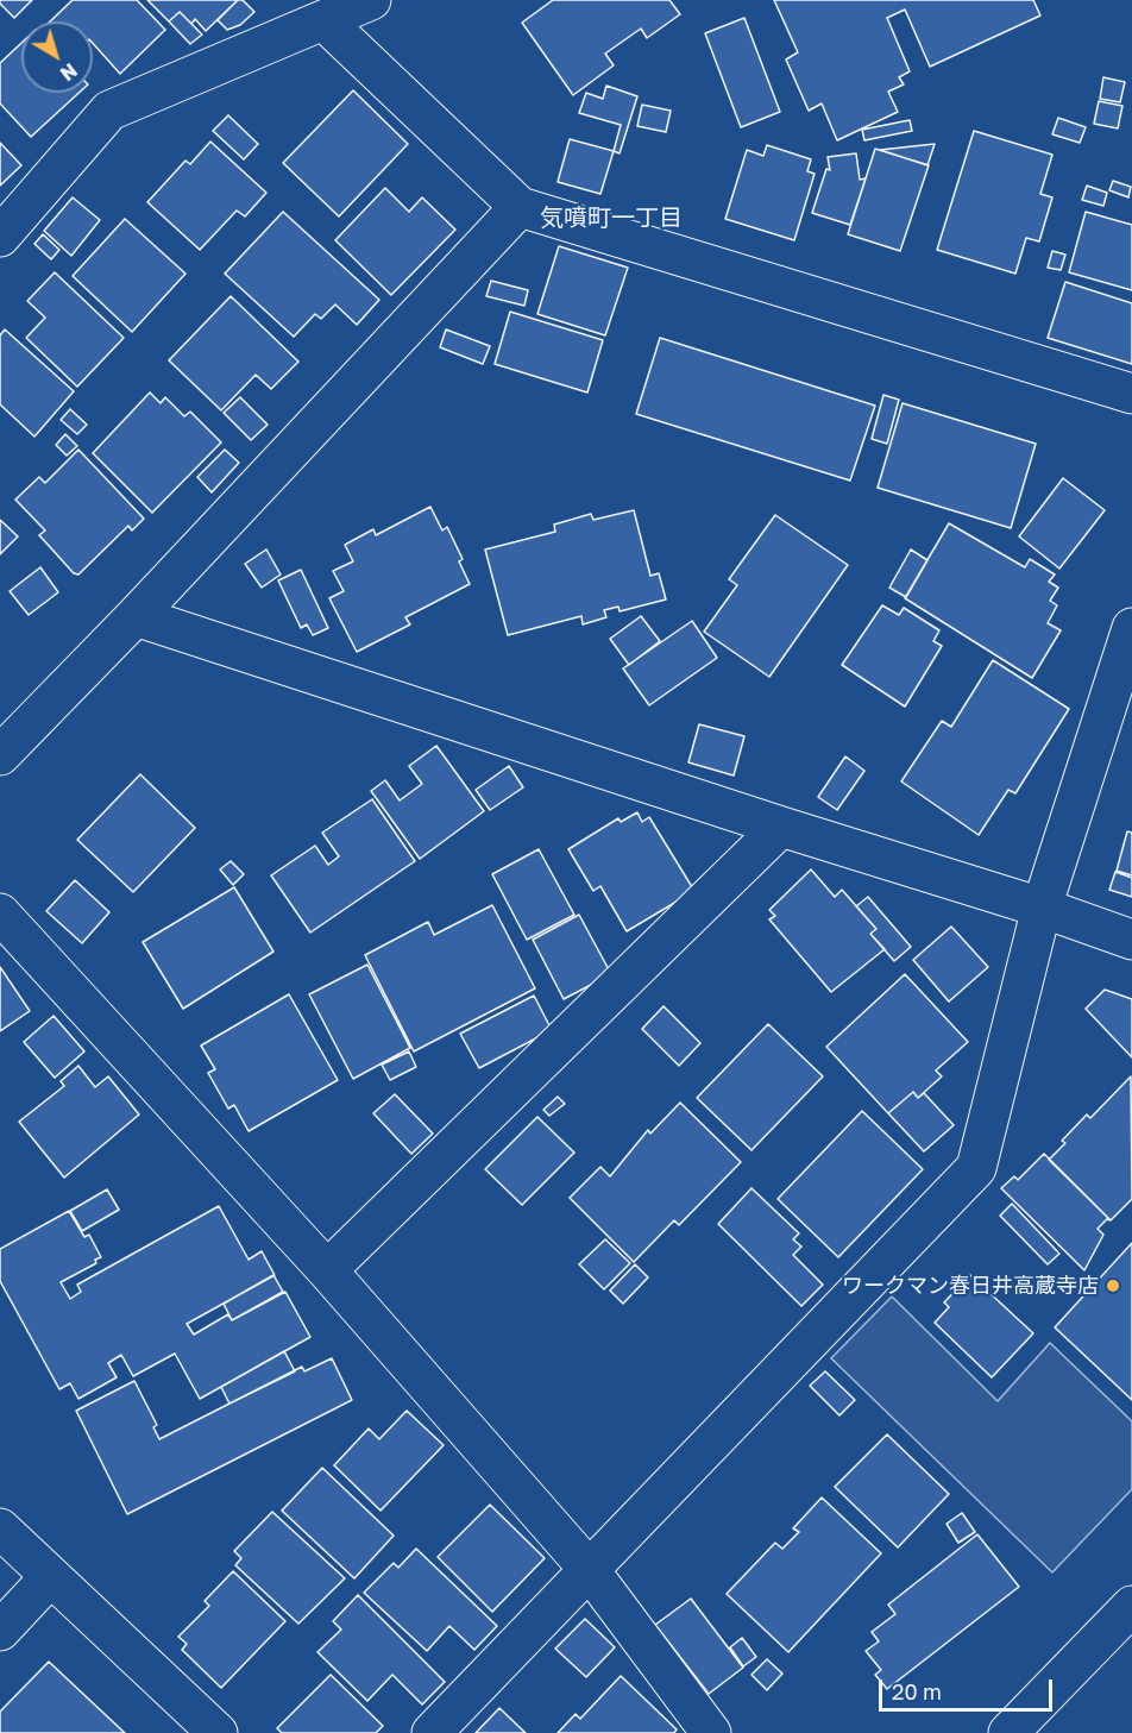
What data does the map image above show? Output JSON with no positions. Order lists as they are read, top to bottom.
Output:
{
  "districts": ["気噴町一丁目"],
  "places": ["ワークマン春日井高蔵寺店"],
  "scale_bar": "20 m",
  "north": "bottom right"
}
